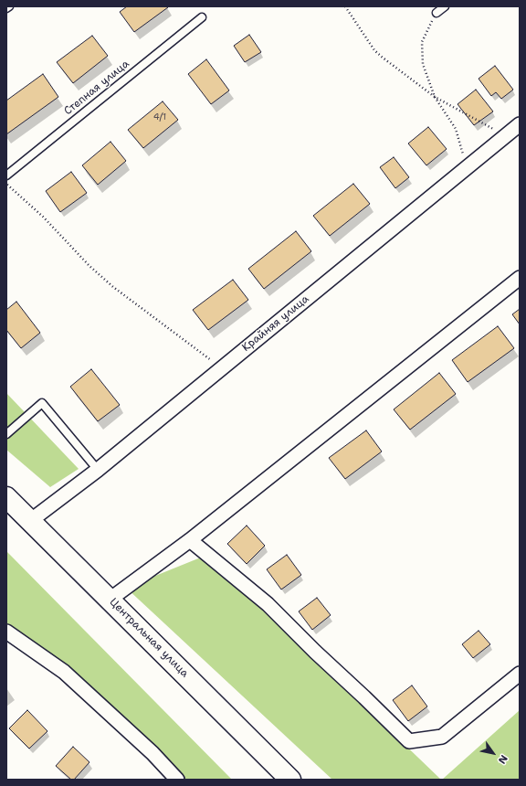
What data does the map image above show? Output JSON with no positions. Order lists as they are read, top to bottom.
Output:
{
  "streets": {
    "main road": ["Центральная улица"],
    "street": ["Крайняя улица"],
    "lane": ["Степная улица"]
  },
  "crossings": [
    ["Крайняя улица", "Центральная улица"]
  ],
  "house_numbers": ["4/1"],
  "north": "bottom right"
}
